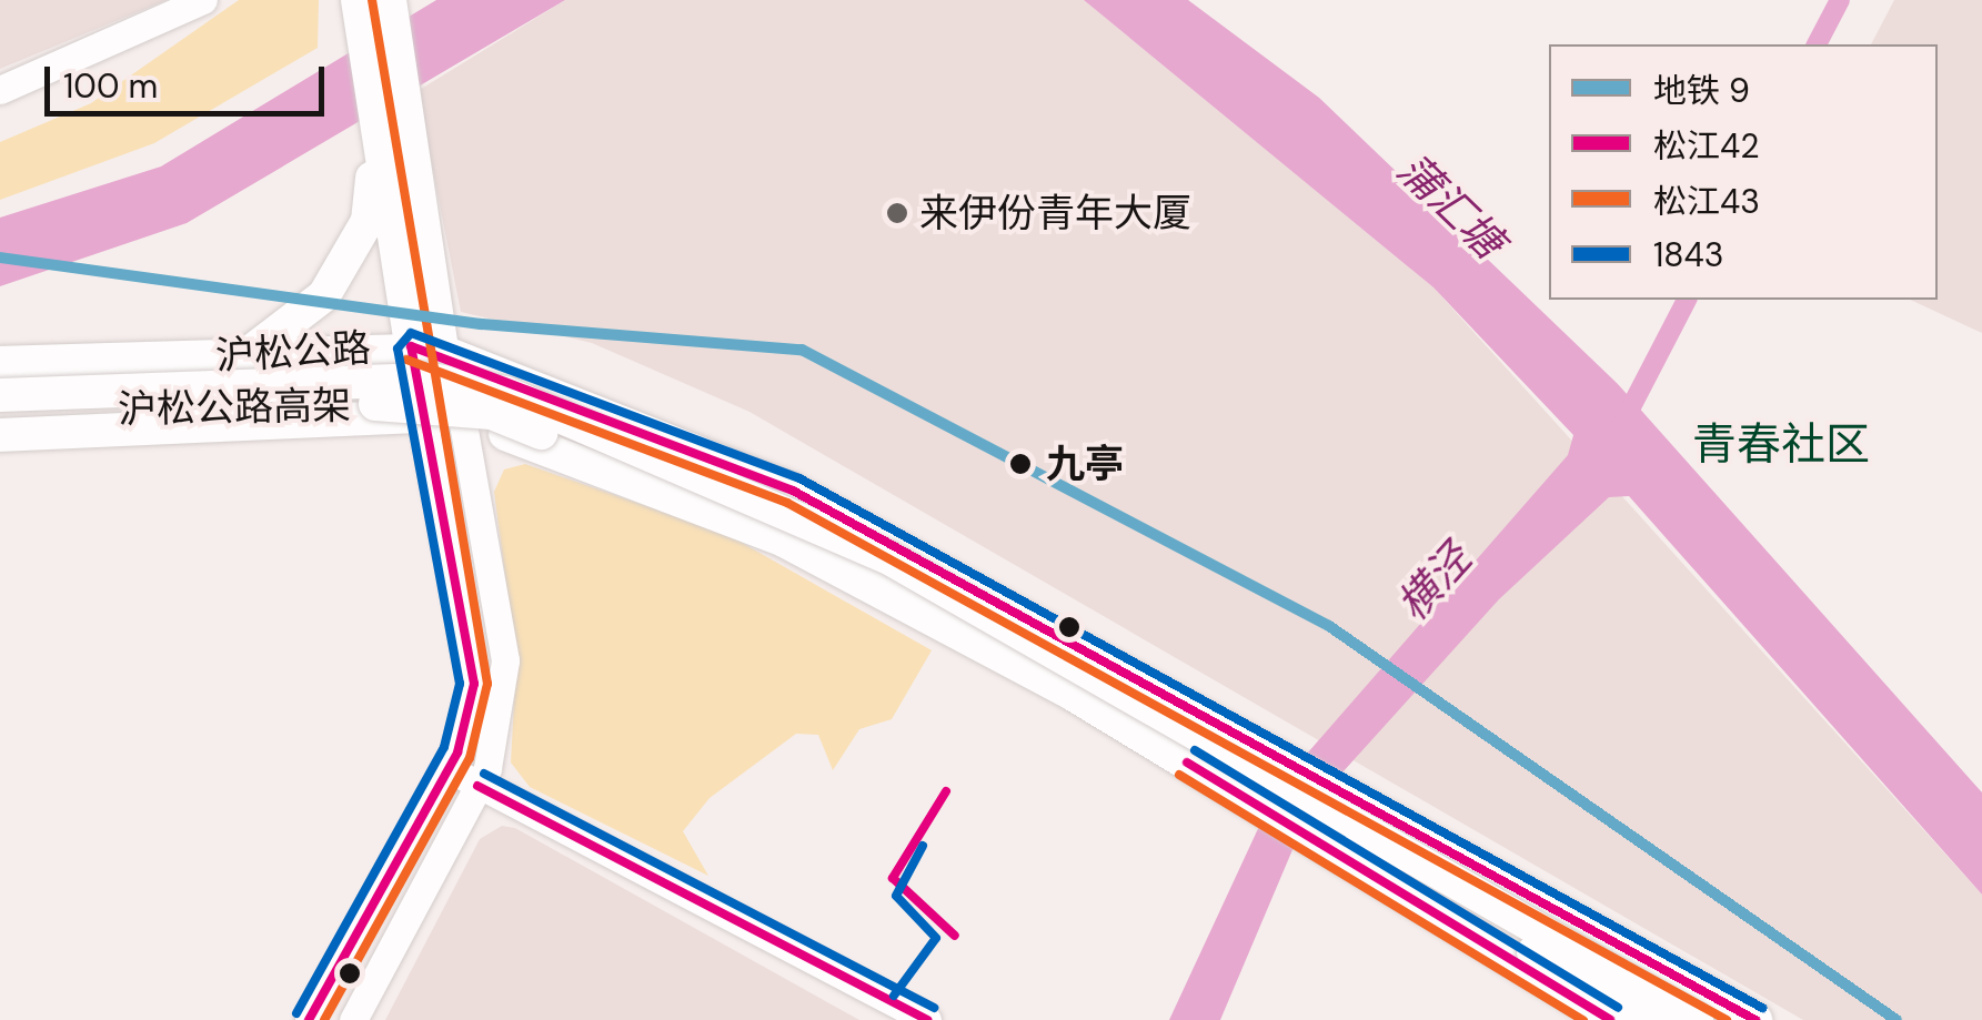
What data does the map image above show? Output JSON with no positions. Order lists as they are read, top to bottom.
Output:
{
  "streets": {
    "main road": ["沪松公路", "沪松公路高架"]
  },
  "districts": ["青春社区"],
  "water": ["蒲汇塘", "横泾"],
  "places": ["来伊份青年大厦", "九亭"],
  "lines": [
    "transit line 松江43",
    "metro line 9",
    "transit line 1843",
    "transit line 松江42"
  ],
  "legend": [
    "地铁 9",
    "松江42",
    "松江43",
    "1843"
  ],
  "scale_bar": "100 m"
}
